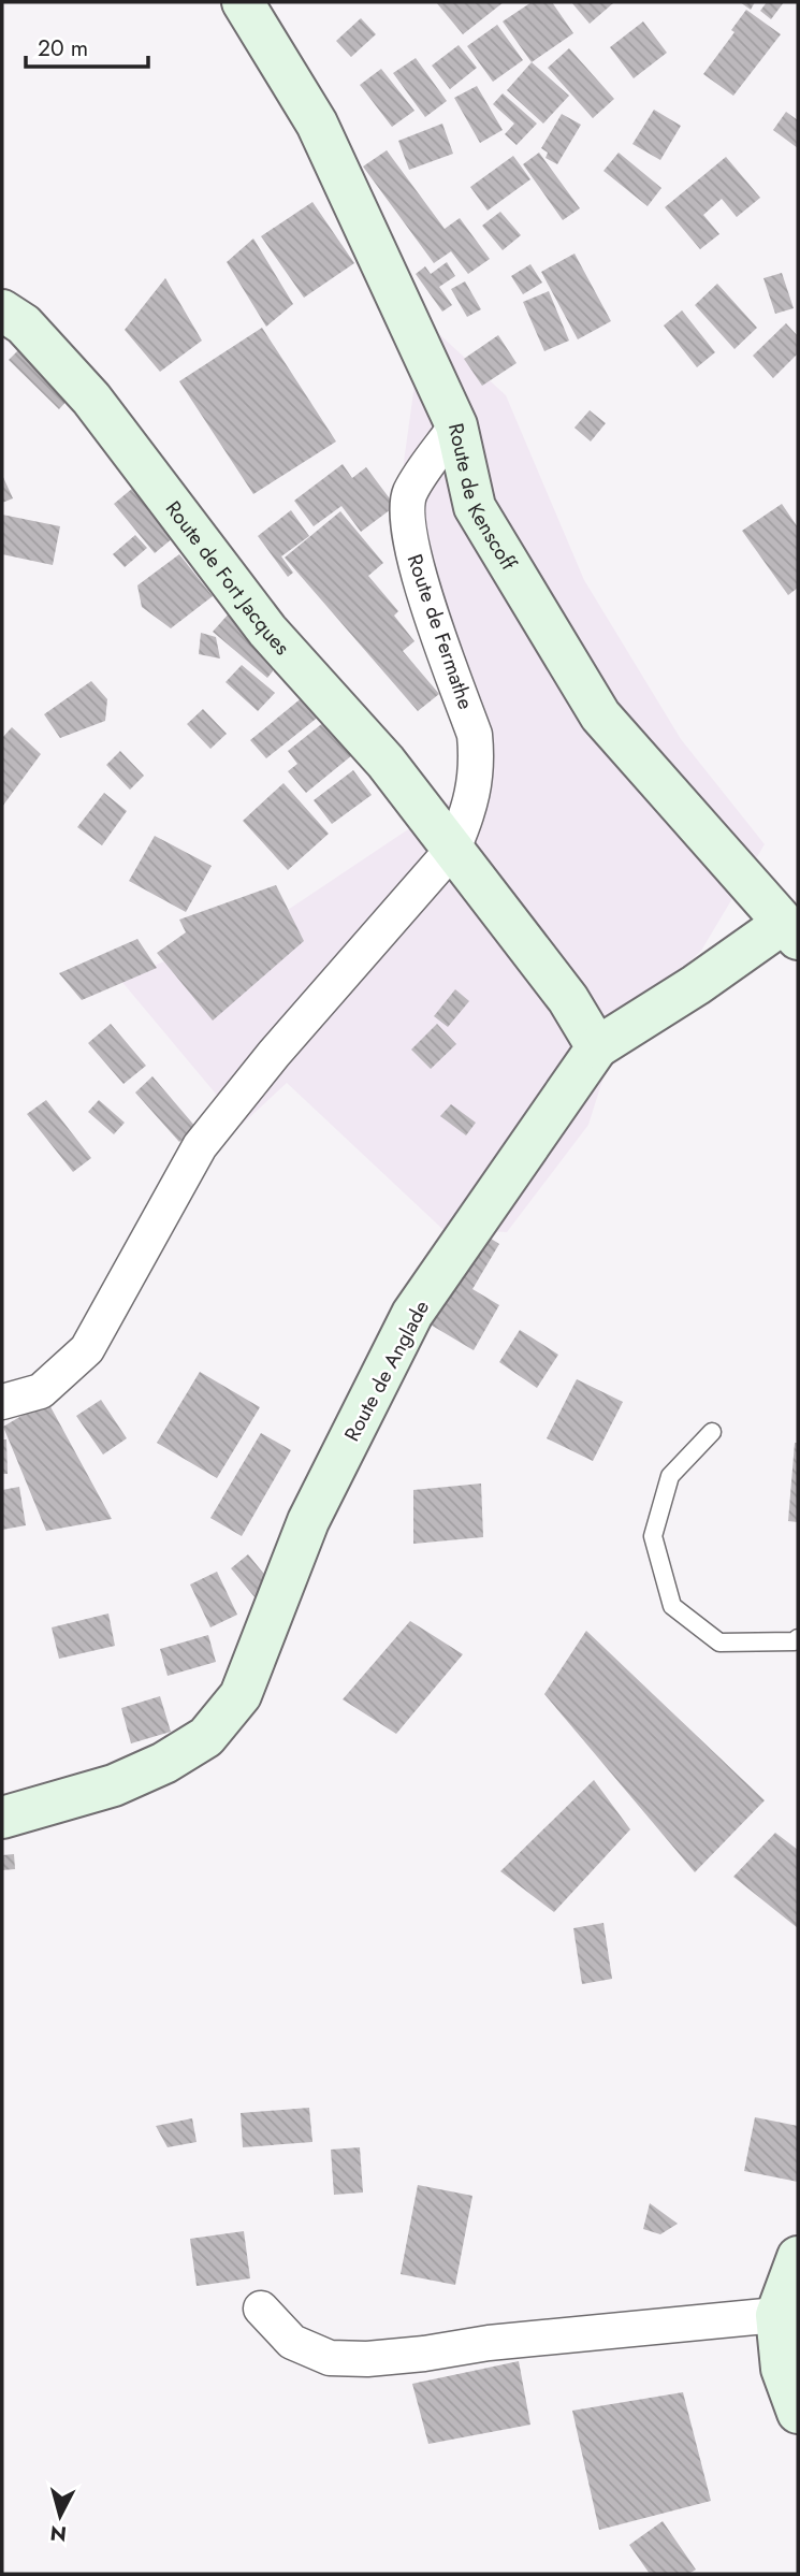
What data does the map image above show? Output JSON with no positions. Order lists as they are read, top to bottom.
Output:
{
  "streets": {
    "street": [
      "Route de Kenscoff",
      "Route de Fort Jacques",
      "Route de Fermathe",
      "Route de Anglade"
    ]
  },
  "crossings": [
    ["Route de Kenscoff", "Route de Fermathe"],
    ["Route de Fort Jacques", "Route de Fermathe"]
  ],
  "scale_bar": "20 m",
  "north": "bottom"
}
